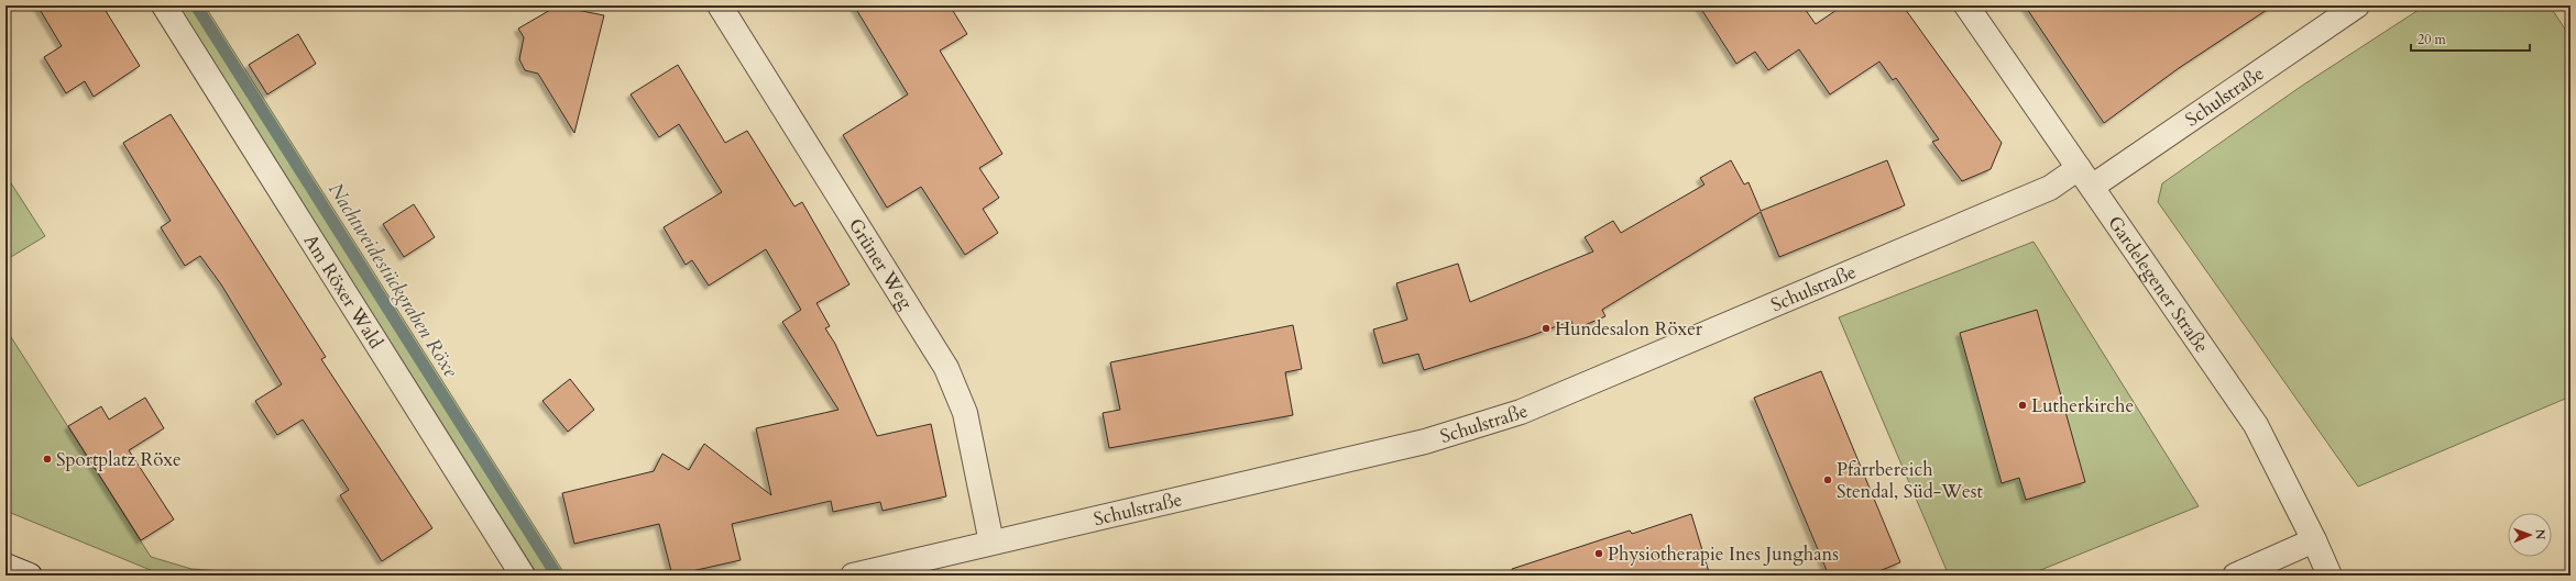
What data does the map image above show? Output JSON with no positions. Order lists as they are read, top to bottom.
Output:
{
  "streets": {
    "street": [
      "Schulstraße",
      "Grüner Weg",
      "Gardelegener Straße",
      "Am Röxer Wald"
    ]
  },
  "crossings": [
    ["Schulstraße", "Grüner Weg"],
    ["Schulstraße", "Gardelegener Straße"]
  ],
  "water": ["Nachtweidestückgraben Röxe"],
  "places": [
    "Hundesalon Röxer",
    "Lutherkirche",
    "Sportplatz Röxe",
    "Pfarrbereich Stendal, Süd-West",
    "Physiotherapie Ines Junghans"
  ],
  "scale_bar": "20 m",
  "north": "right"
}
